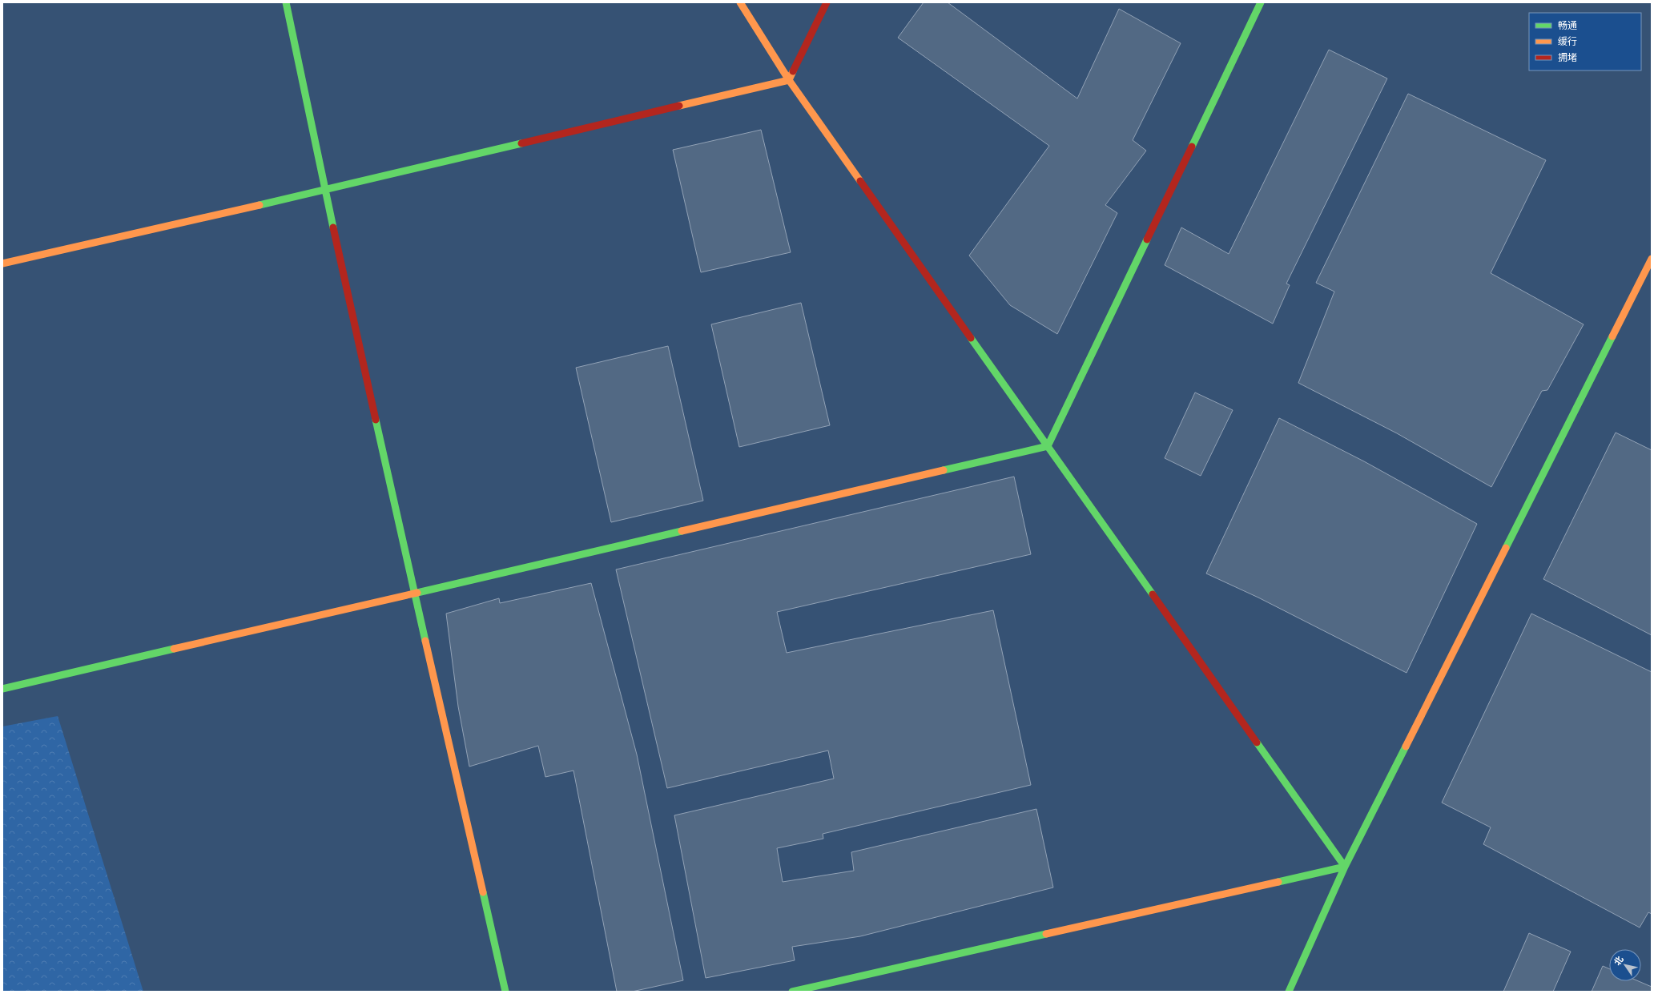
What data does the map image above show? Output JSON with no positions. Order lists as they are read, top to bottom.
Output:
{
  "legend": ["畅通", "缓行", "拥堵"],
  "north": "top left"
}
